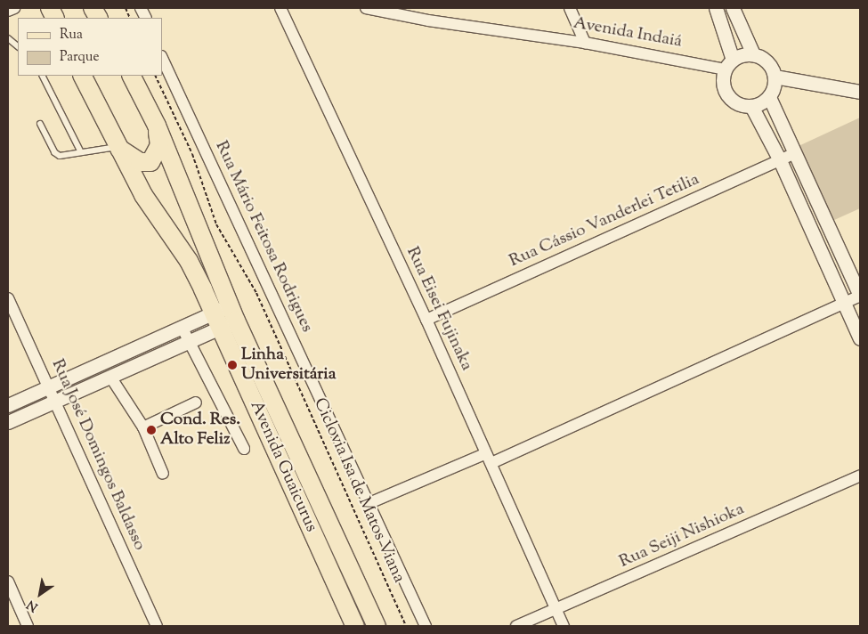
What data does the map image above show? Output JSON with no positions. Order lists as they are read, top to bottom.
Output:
{
  "streets": {
    "main road": ["Avenida Guaicurus"],
    "street": [
      "Avenida Indaiá",
      "Rua Cássio Vanderlei Tetilia",
      "Rua Mário Feitosa Rodrigues",
      "Rua Eisei Fujinaka",
      "Rua José Domingos Baldasso",
      "Rua Seiji Nishioka"
    ],
    "path": ["Ciclovia Isa de Matos Viana"]
  },
  "crossings": [
    ["Rua Cássio Vanderlei Tetilia", "Rua Eisei Fujinaka"],
    ["Rua Eisei Fujinaka", "Rua Seiji Nishioka"]
  ],
  "places": ["Linha Universitária", "Cond. Res. Alto Feliz"],
  "legend": ["Rua", "Parque"],
  "north": "bottom left"
}
